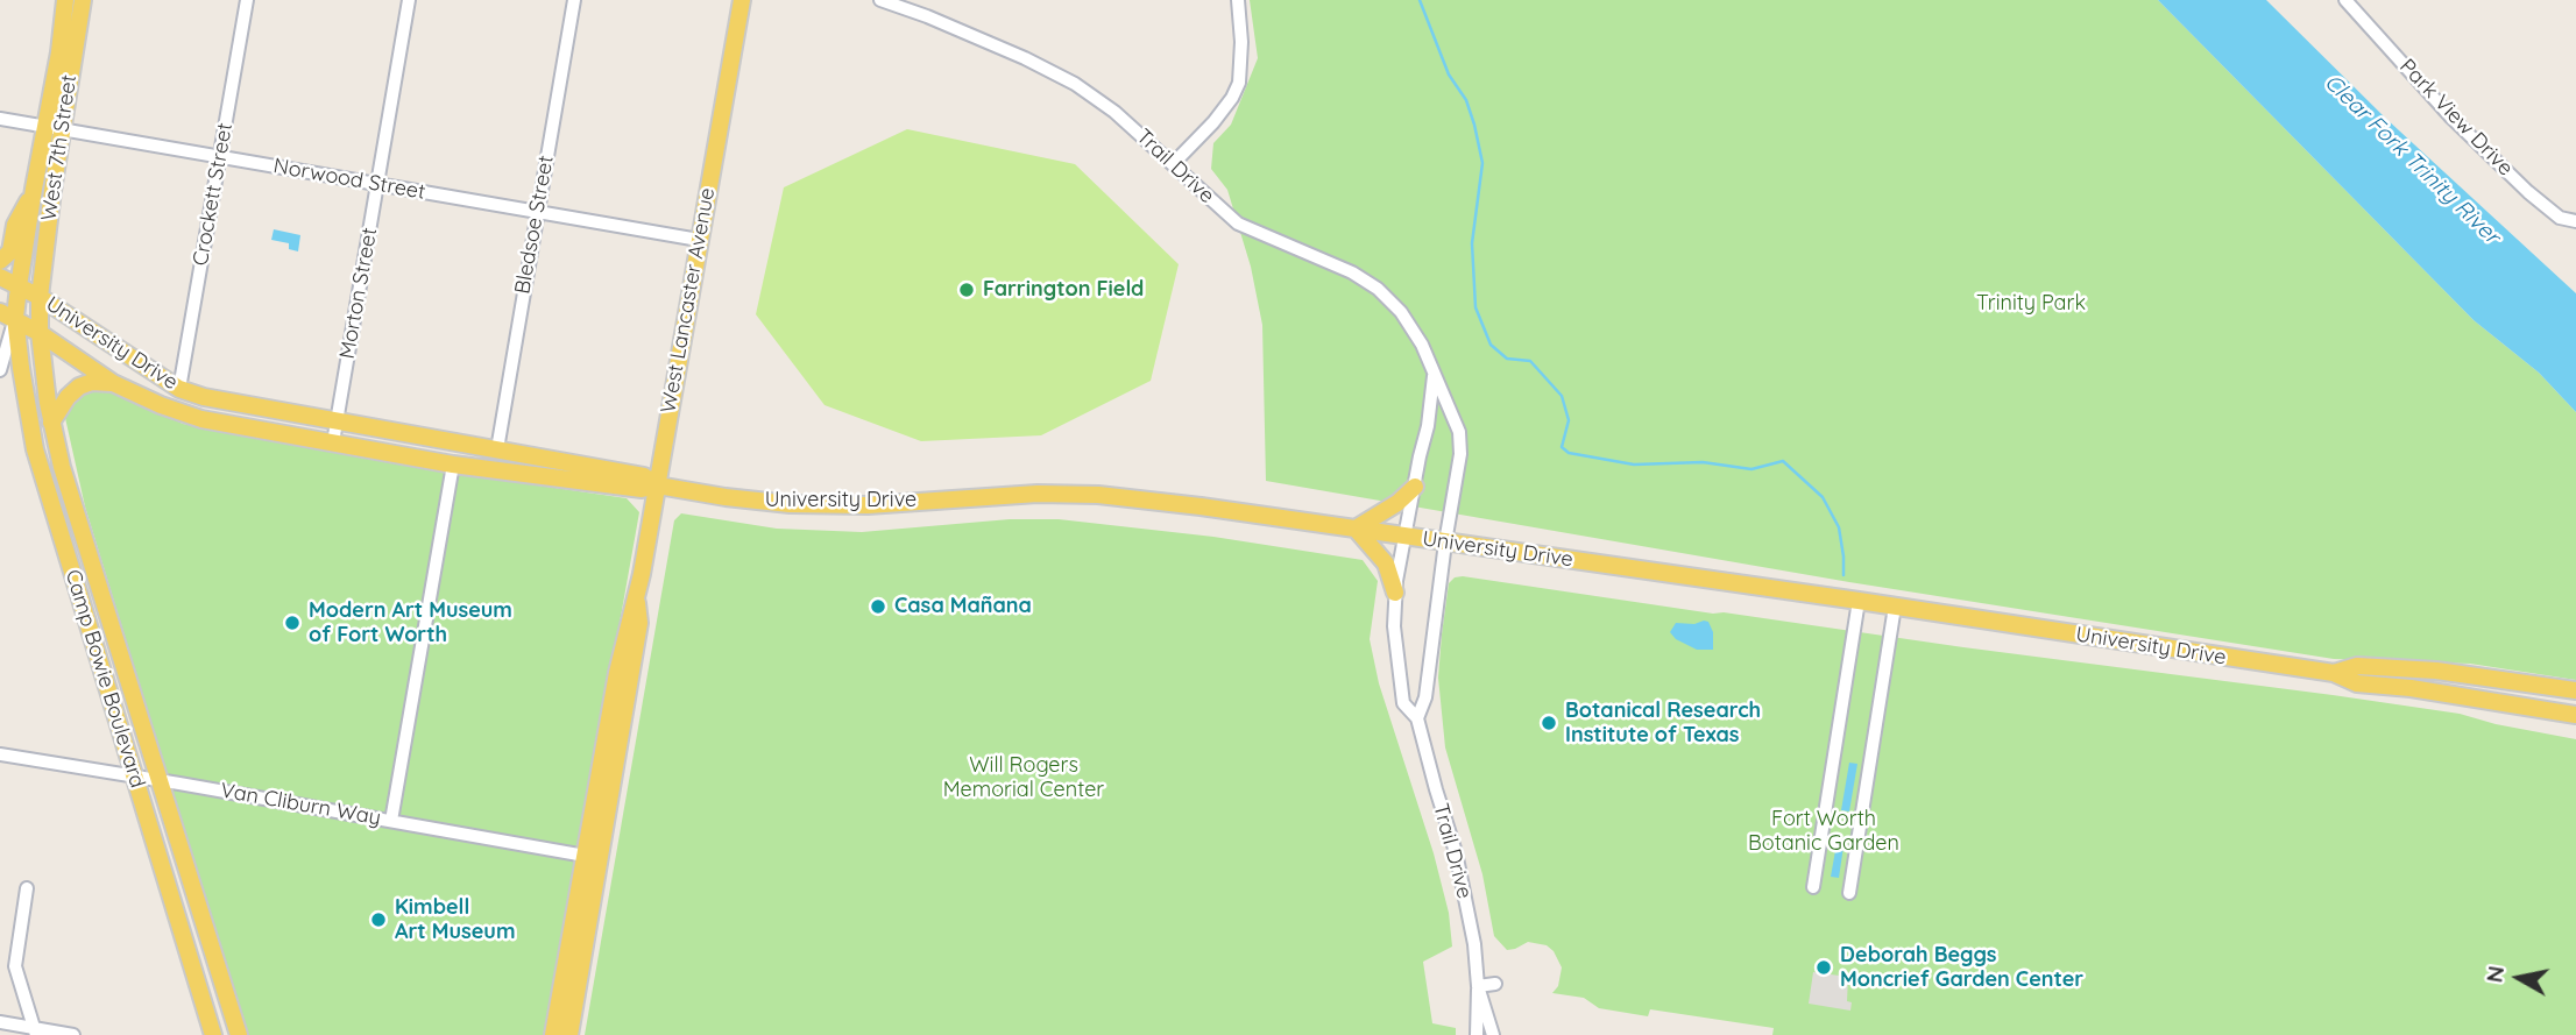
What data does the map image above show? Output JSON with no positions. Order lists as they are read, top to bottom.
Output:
{
  "streets": {
    "main road": [
      "West 7th Street",
      "West Lancaster Avenue",
      "University Drive",
      "Camp Bowie Boulevard"
    ],
    "street": [
      "Park View Drive",
      "Trail Drive",
      "Norwood Street",
      "Crockett Street",
      "Bledsoe Street",
      "Morton Street",
      "Van Cliburn Way"
    ]
  },
  "crossings": [
    ["West 7th Street", "Norwood Street"],
    ["West 7th Street", "University Drive"],
    ["West 7th Street", "Camp Bowie Boulevard"],
    ["Trail Drive", "University Drive"],
    ["Norwood Street", "Crockett Street"],
    ["Norwood Street", "Bledsoe Street"],
    ["Norwood Street", "Morton Street"],
    ["Norwood Street", "West Lancaster Avenue"],
    ["Crockett Street", "University Drive"],
    ["Bledsoe Street", "University Drive"],
    ["Morton Street", "University Drive"],
    ["West Lancaster Avenue", "University Drive"],
    ["West Lancaster Avenue", "Van Cliburn Way"],
    ["University Drive", "Camp Bowie Boulevard"],
    ["Camp Bowie Boulevard", "Van Cliburn Way"]
  ],
  "water": ["Clear Fork Trinity River"],
  "parks": ["Trinity Park", "Will Rogers Memorial Center", "Fort Worth Botanic Garden"],
  "places": [
    "Farrington Field",
    "Casa Mañana",
    "Modern Art Museum of Fort Worth",
    "Botanical Research Institute of Texas",
    "Kimbell Art Museum",
    "Deborah Beggs Moncrief Garden Center"
  ],
  "north": "left"
}
